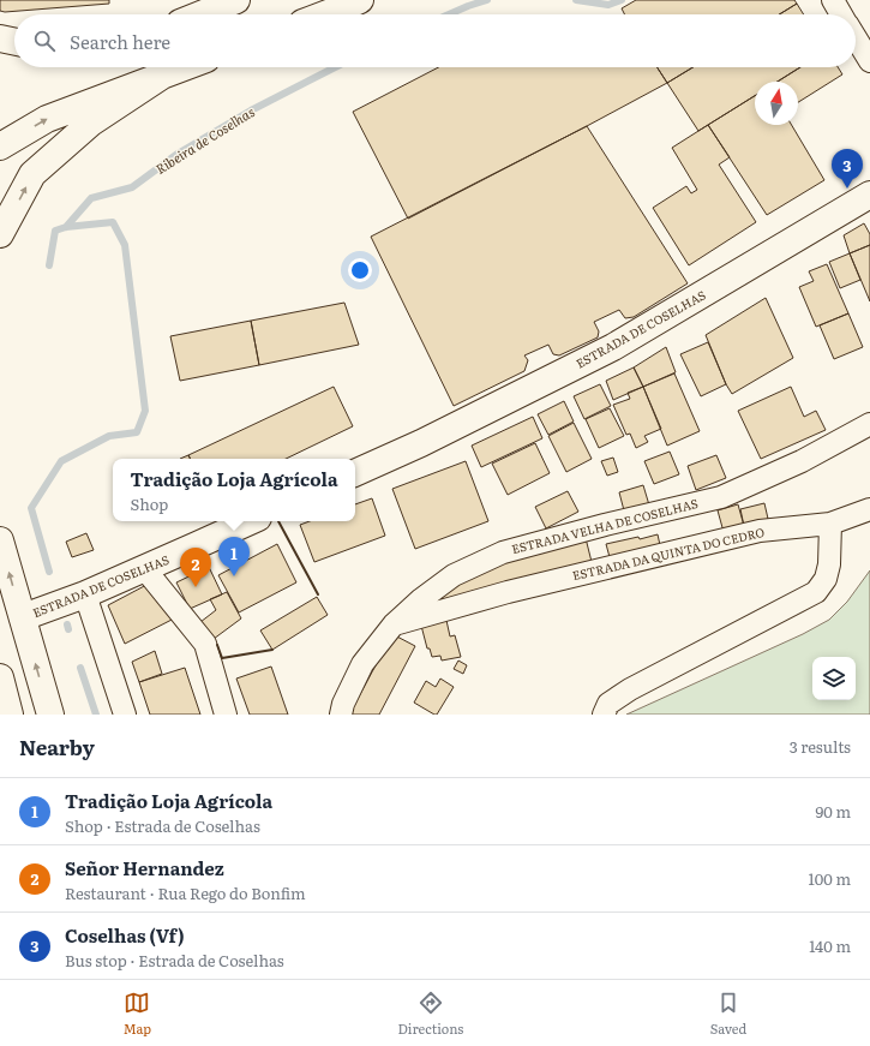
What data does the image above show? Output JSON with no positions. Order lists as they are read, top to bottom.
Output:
{
  "streets": {
    "main road": ["ESTRADA DE COSELHAS"],
    "street": ["ESTRADA VELHA DE COSELHAS", "ESTRADA DA QUINTA DO CEDRO"]
  },
  "crossings": [
    ["ESTRADA VELHA DE COSELHAS", "ESTRADA DA QUINTA DO CEDRO"]
  ],
  "water": ["Ribeira de Coselhas"],
  "north": "top",
  "page": {
    "search": "Search here",
    "pins": ["3", "1", "2"],
    "popup": ["Tradição Loja Agrícola", "Shop"],
    "heading": ["Nearby", "3 results"],
    "list": [
      {
        "mark": "1",
        "name": "Tradição Loja Agrícola",
        "note": "Shop · Estrada de Coselhas",
        "value": "90 m"
      },
      {
        "mark": "2",
        "name": "Señor Hernandez",
        "note": "Restaurant · Rua Rego do Bonfim",
        "value": "100 m"
      },
      {
        "mark": "3",
        "name": "Coselhas (Vf)",
        "note": "Bus stop · Estrada de Coselhas",
        "value": "140 m"
      }
    ],
    "nav": ["Map", "Directions", "Saved"]
  }
}
